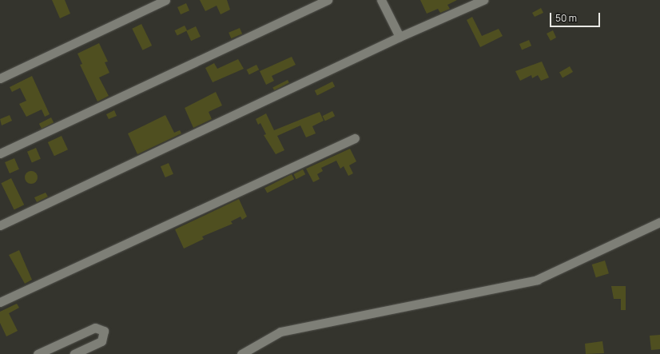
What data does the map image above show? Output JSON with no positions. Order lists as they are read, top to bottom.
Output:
{
  "scale_bar": "50 m"
}
